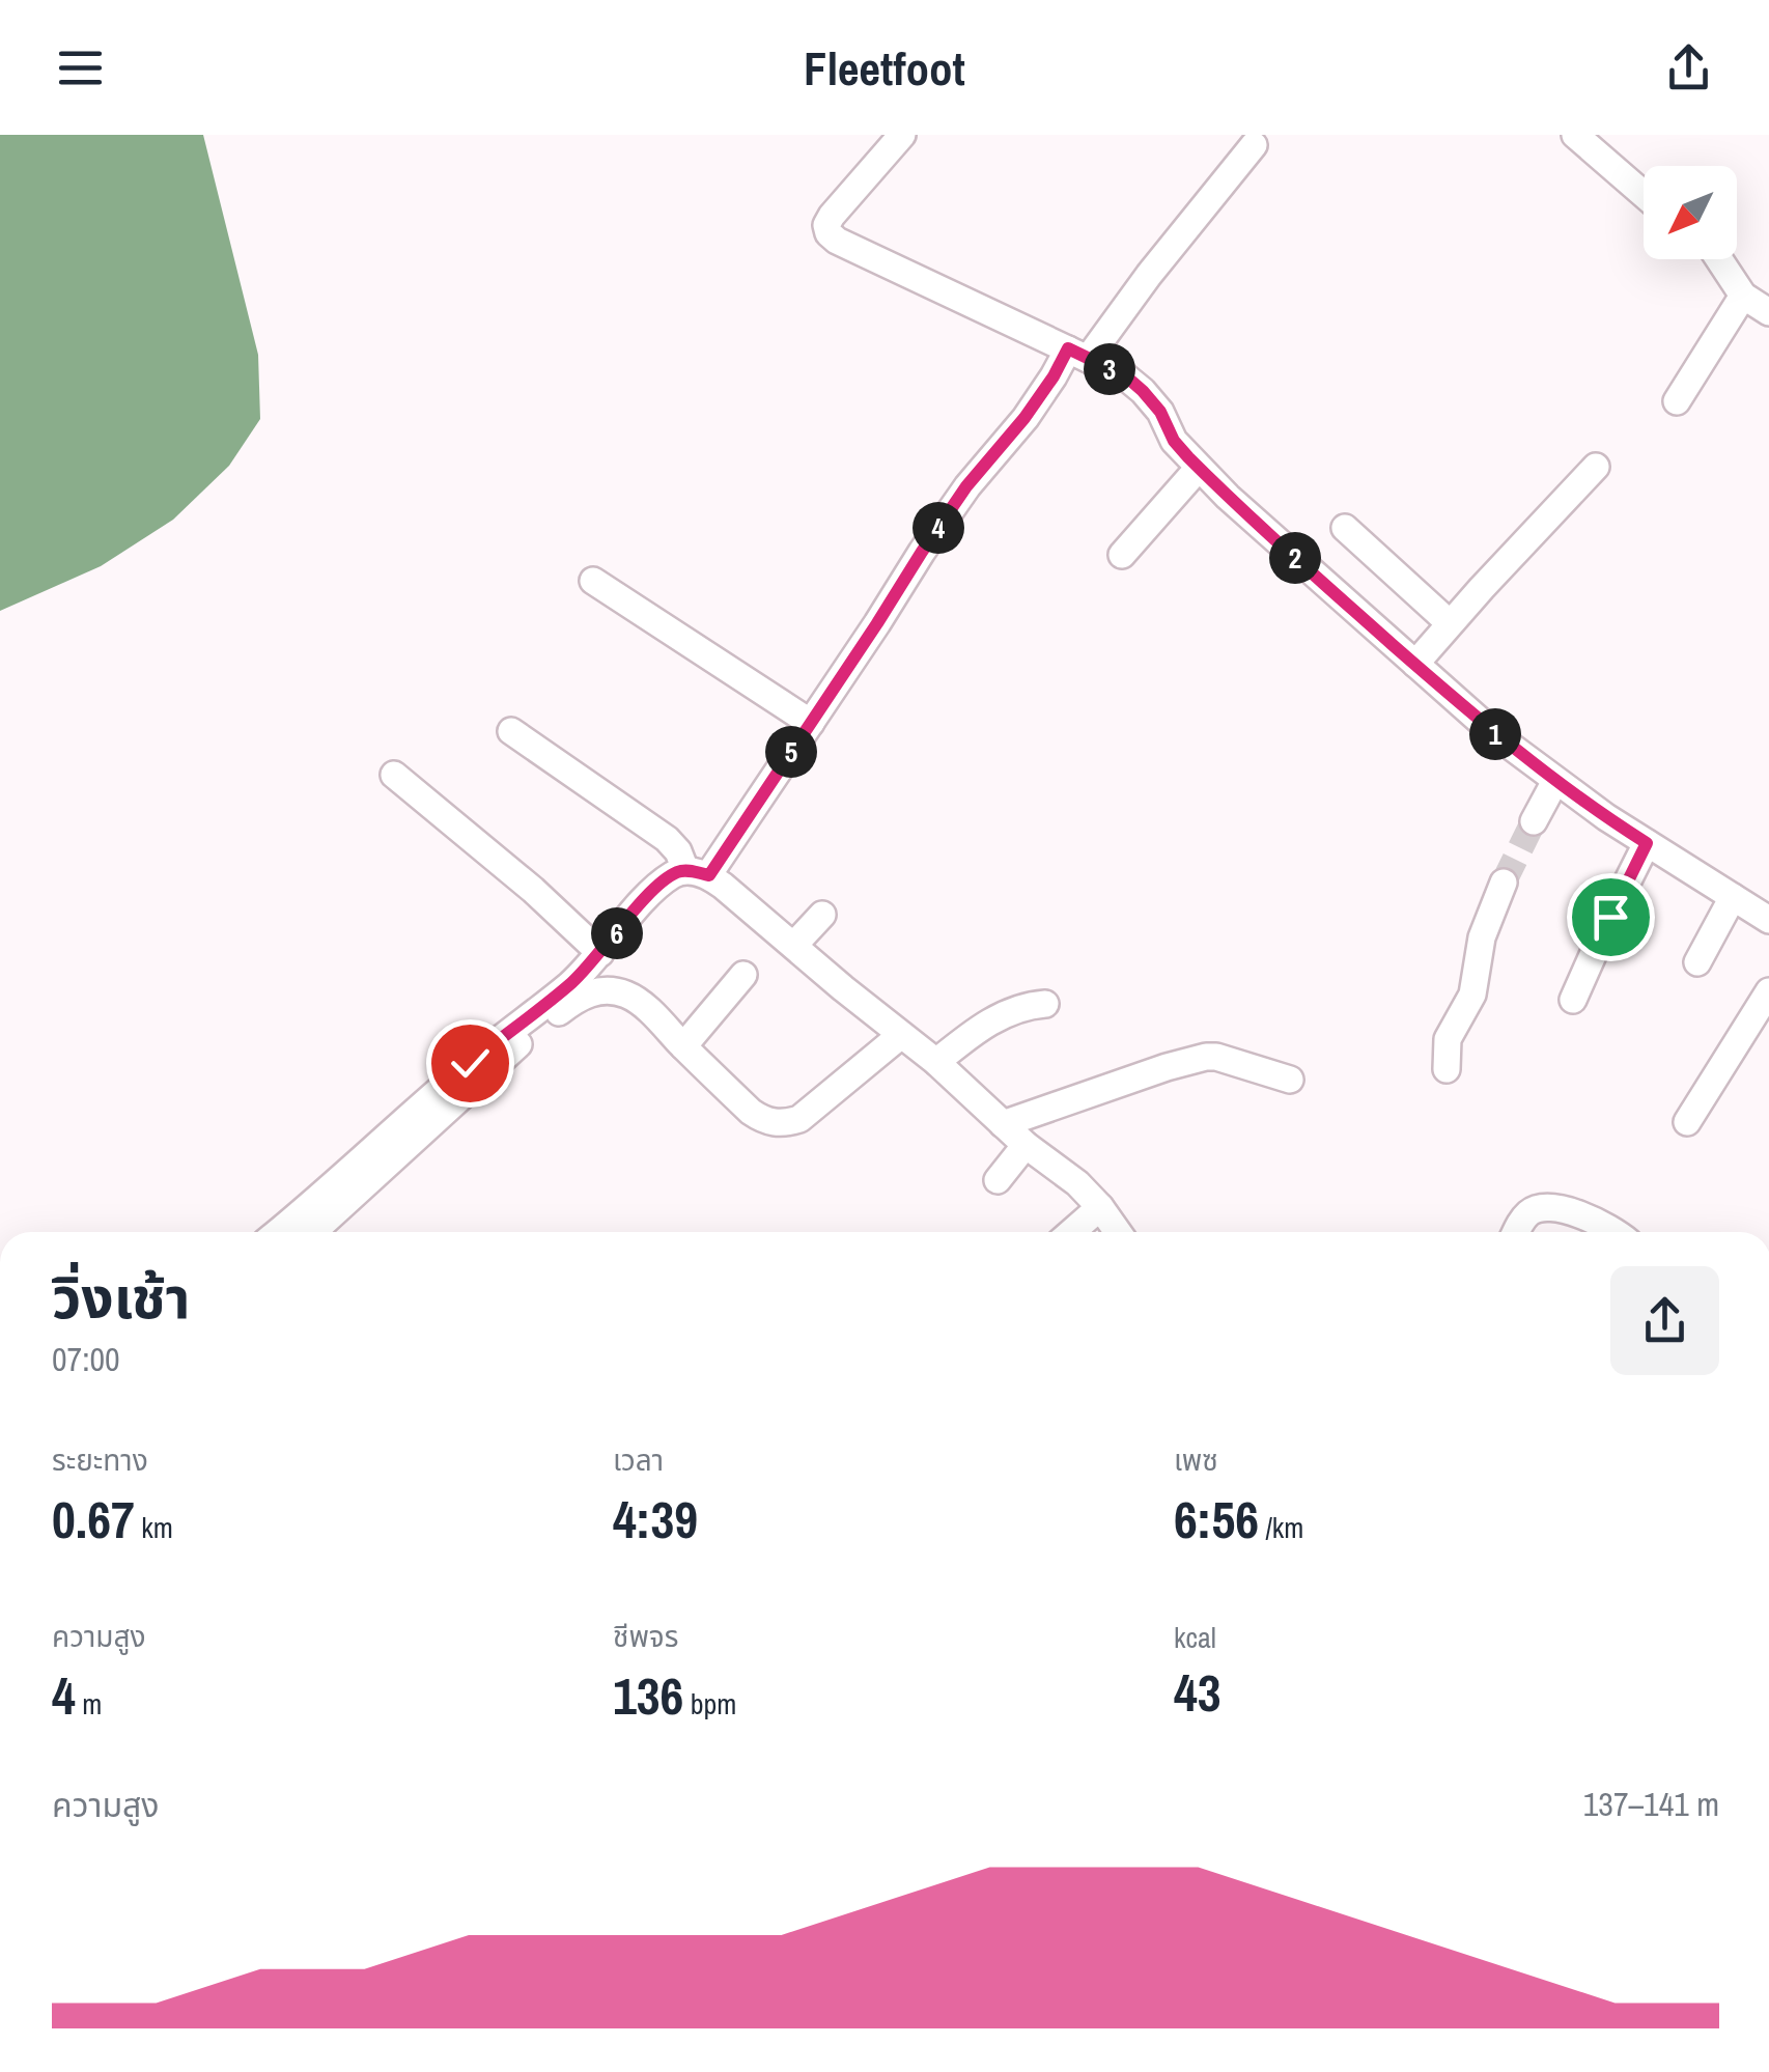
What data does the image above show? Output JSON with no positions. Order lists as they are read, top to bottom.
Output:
{
  "north": "bottom left",
  "page": {
    "header": "Fleetfoot",
    "pins": [
      "3",
      "4",
      "2",
      "1",
      "5",
      "6"
    ],
    "heading": ["วิ่งเช้า", "07:00"],
    "stats": [
      ["ระยะทาง", "0.67 km"],
      ["เวลา", "4:39"],
      ["เพซ", "6:56 /km"],
      ["ความสูง", "4 m"],
      ["ชีพจร", "136 bpm"],
      ["kcal", "43"]
    ],
    "chart": ["ความสูง", "137–141 m"]
  }
}
